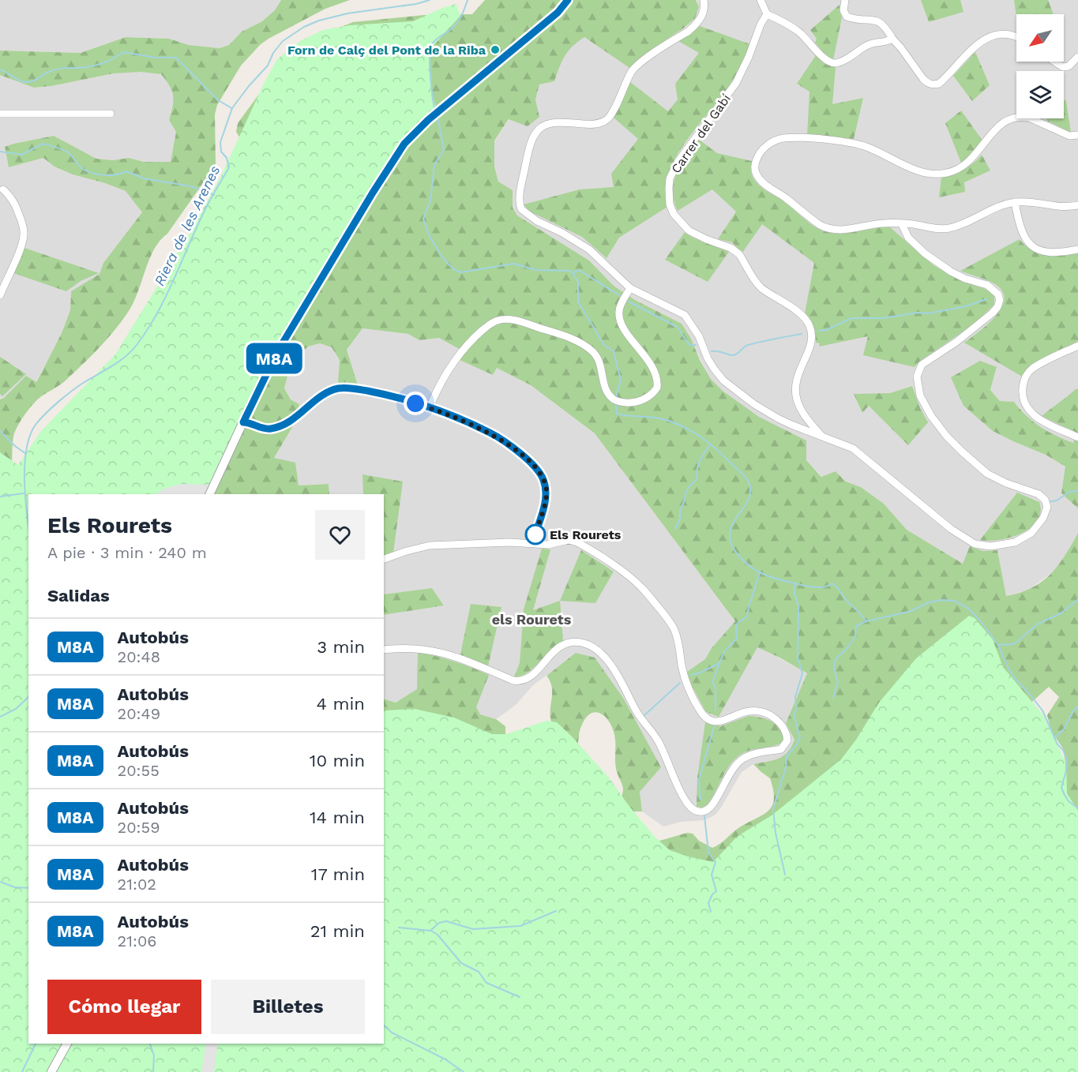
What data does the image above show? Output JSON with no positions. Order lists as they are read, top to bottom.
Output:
{
  "streets": {
    "street": ["Carrer del Gabí"]
  },
  "districts": ["els Rourets"],
  "water": ["Riera de les Arenes"],
  "places": ["Forn de Calç del Pont de la Riba", "Els Rourets"],
  "lines": ["bus line M8A"],
  "north": "bottom left",
  "page": {
    "on_map": "M8A",
    "heading": [
      ["Els Rourets", "A pie · 3 min · 240 m"],
      "Salidas"
    ],
    "list": [
      {
        "mark": "M8A",
        "name": "Autobús",
        "note": "20:48",
        "value": "3 min"
      },
      {
        "mark": "M8A",
        "name": "Autobús",
        "note": "20:49",
        "value": "4 min"
      },
      {
        "mark": "M8A",
        "name": "Autobús",
        "note": "20:55",
        "value": "10 min"
      },
      {
        "mark": "M8A",
        "name": "Autobús",
        "note": "20:59",
        "value": "14 min"
      },
      {
        "mark": "M8A",
        "name": "Autobús",
        "note": "21:02",
        "value": "17 min"
      },
      {
        "mark": "M8A",
        "name": "Autobús",
        "note": "21:06",
        "value": "21 min"
      }
    ],
    "buttons": ["Cómo llegar", "Billetes"]
  }
}
